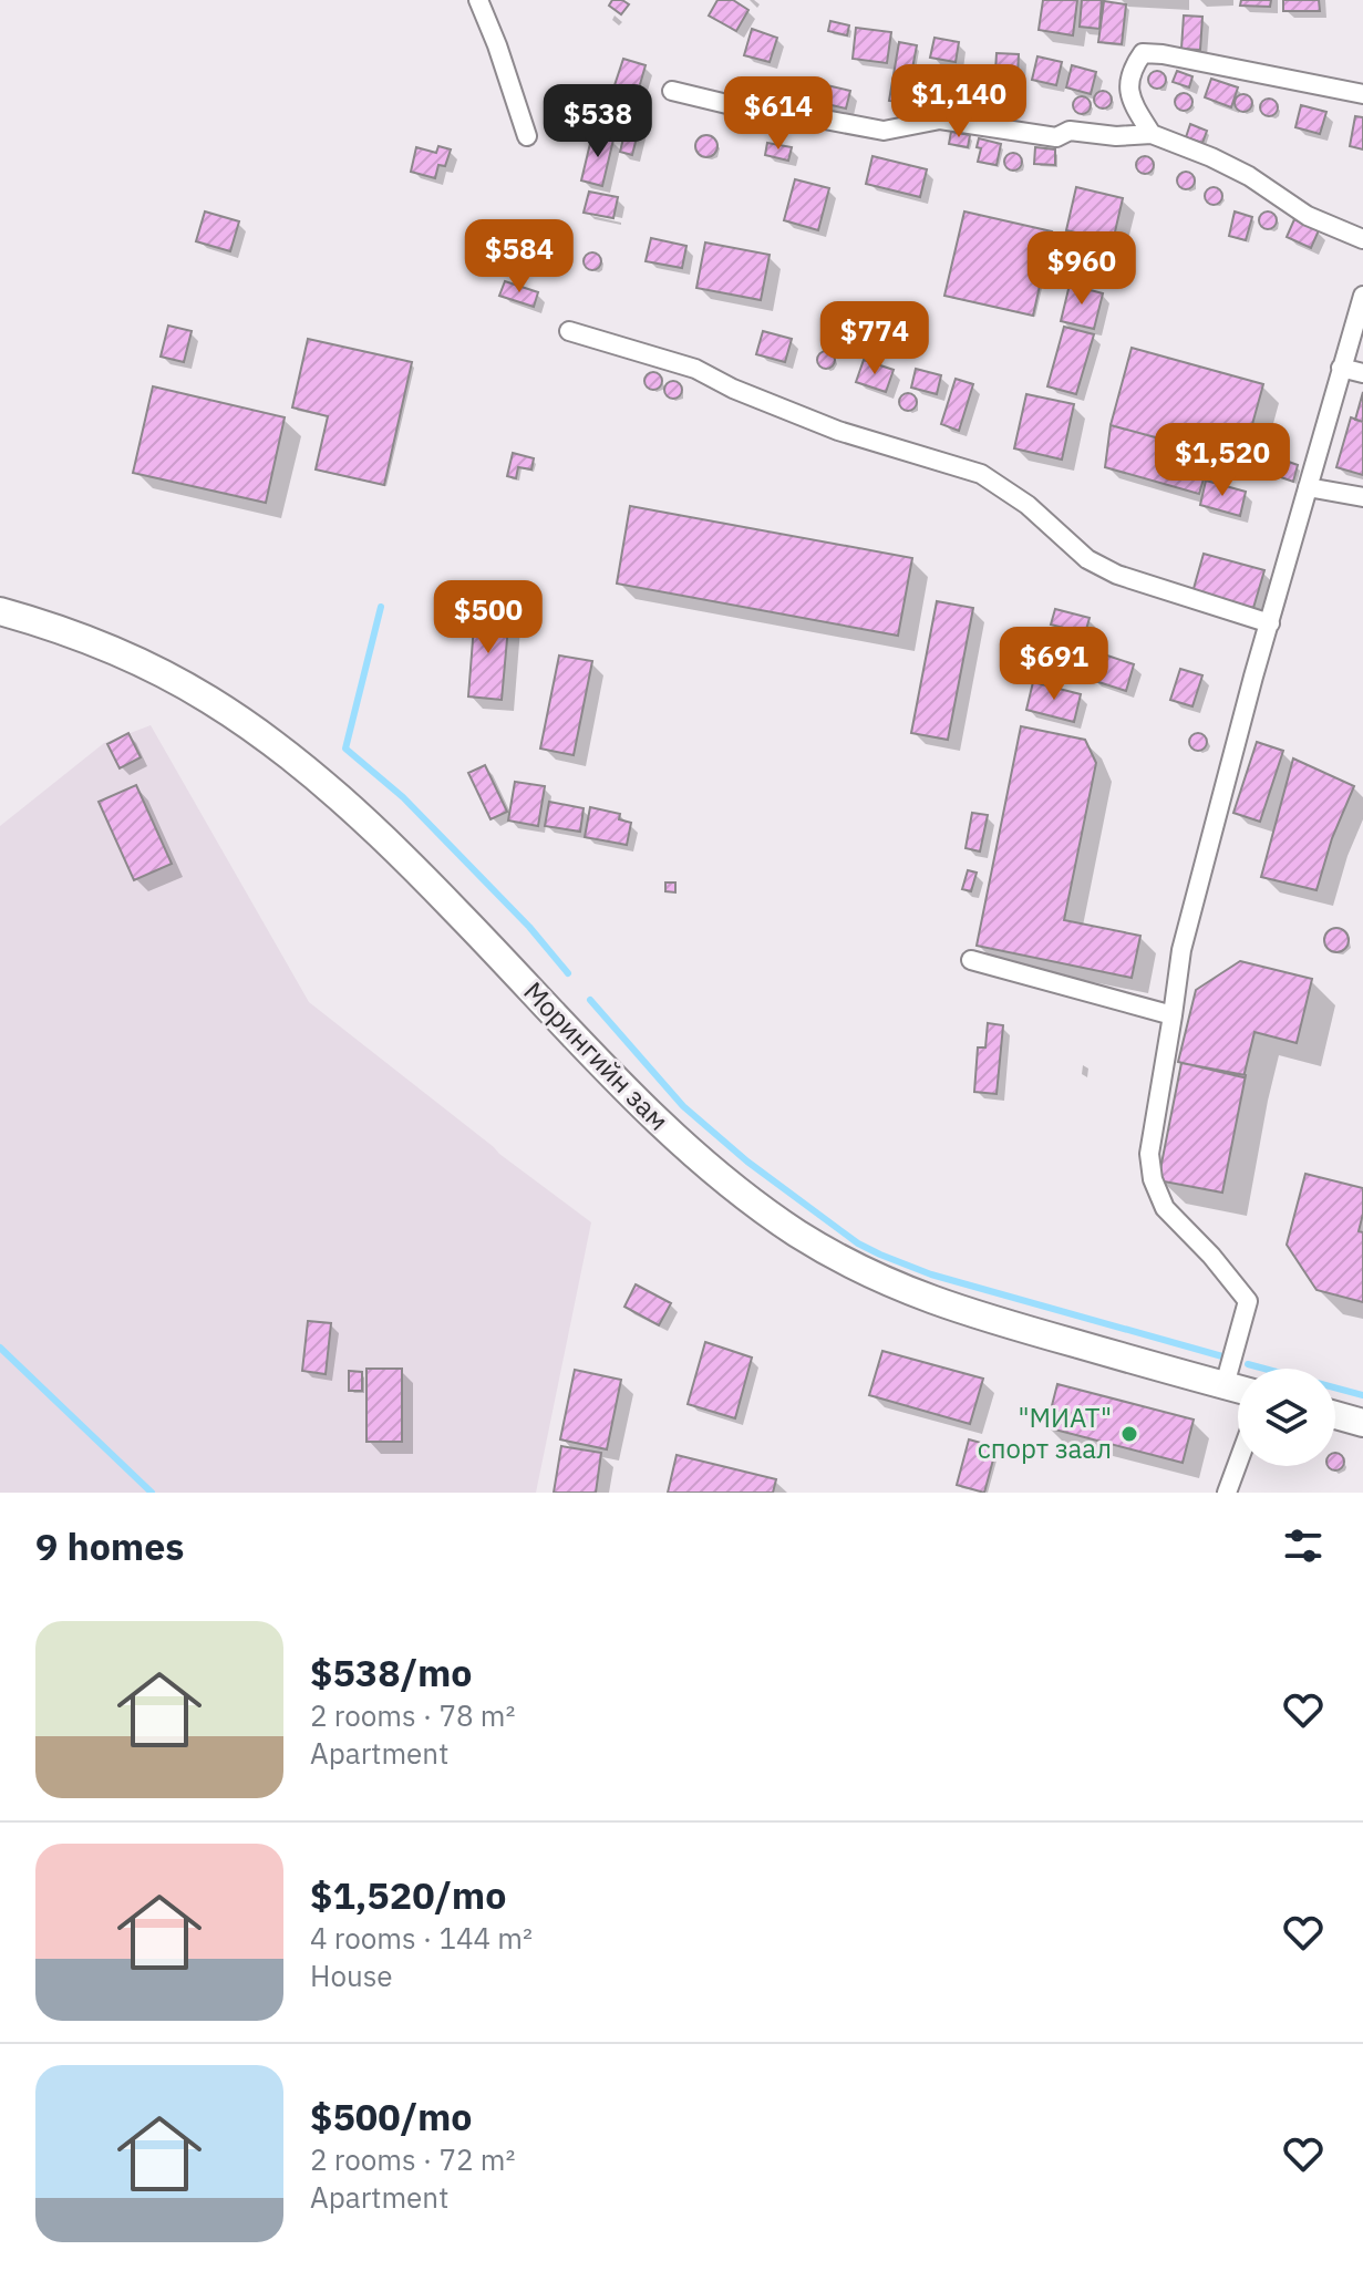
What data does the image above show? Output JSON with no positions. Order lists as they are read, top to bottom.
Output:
{
  "streets": {
    "main road": ["Морингийн зам"]
  },
  "places": ["\"МИАТ\" спорт заал"],
  "page": {
    "price": [
      "$1,140",
      "$614",
      "$538",
      "$584",
      "$960",
      "$774",
      "$1,520",
      "$500",
      "$691"
    ],
    "heading": "9 homes",
    "list": [
      {
        "name": "$538/mo",
        "note": "2 rooms · 78 m² · Apartment"
      },
      {
        "name": "$1,520/mo",
        "note": "4 rooms · 144 m² · House"
      },
      {
        "name": "$500/mo",
        "note": "2 rooms · 72 m² · Apartment"
      }
    ]
  }
}
